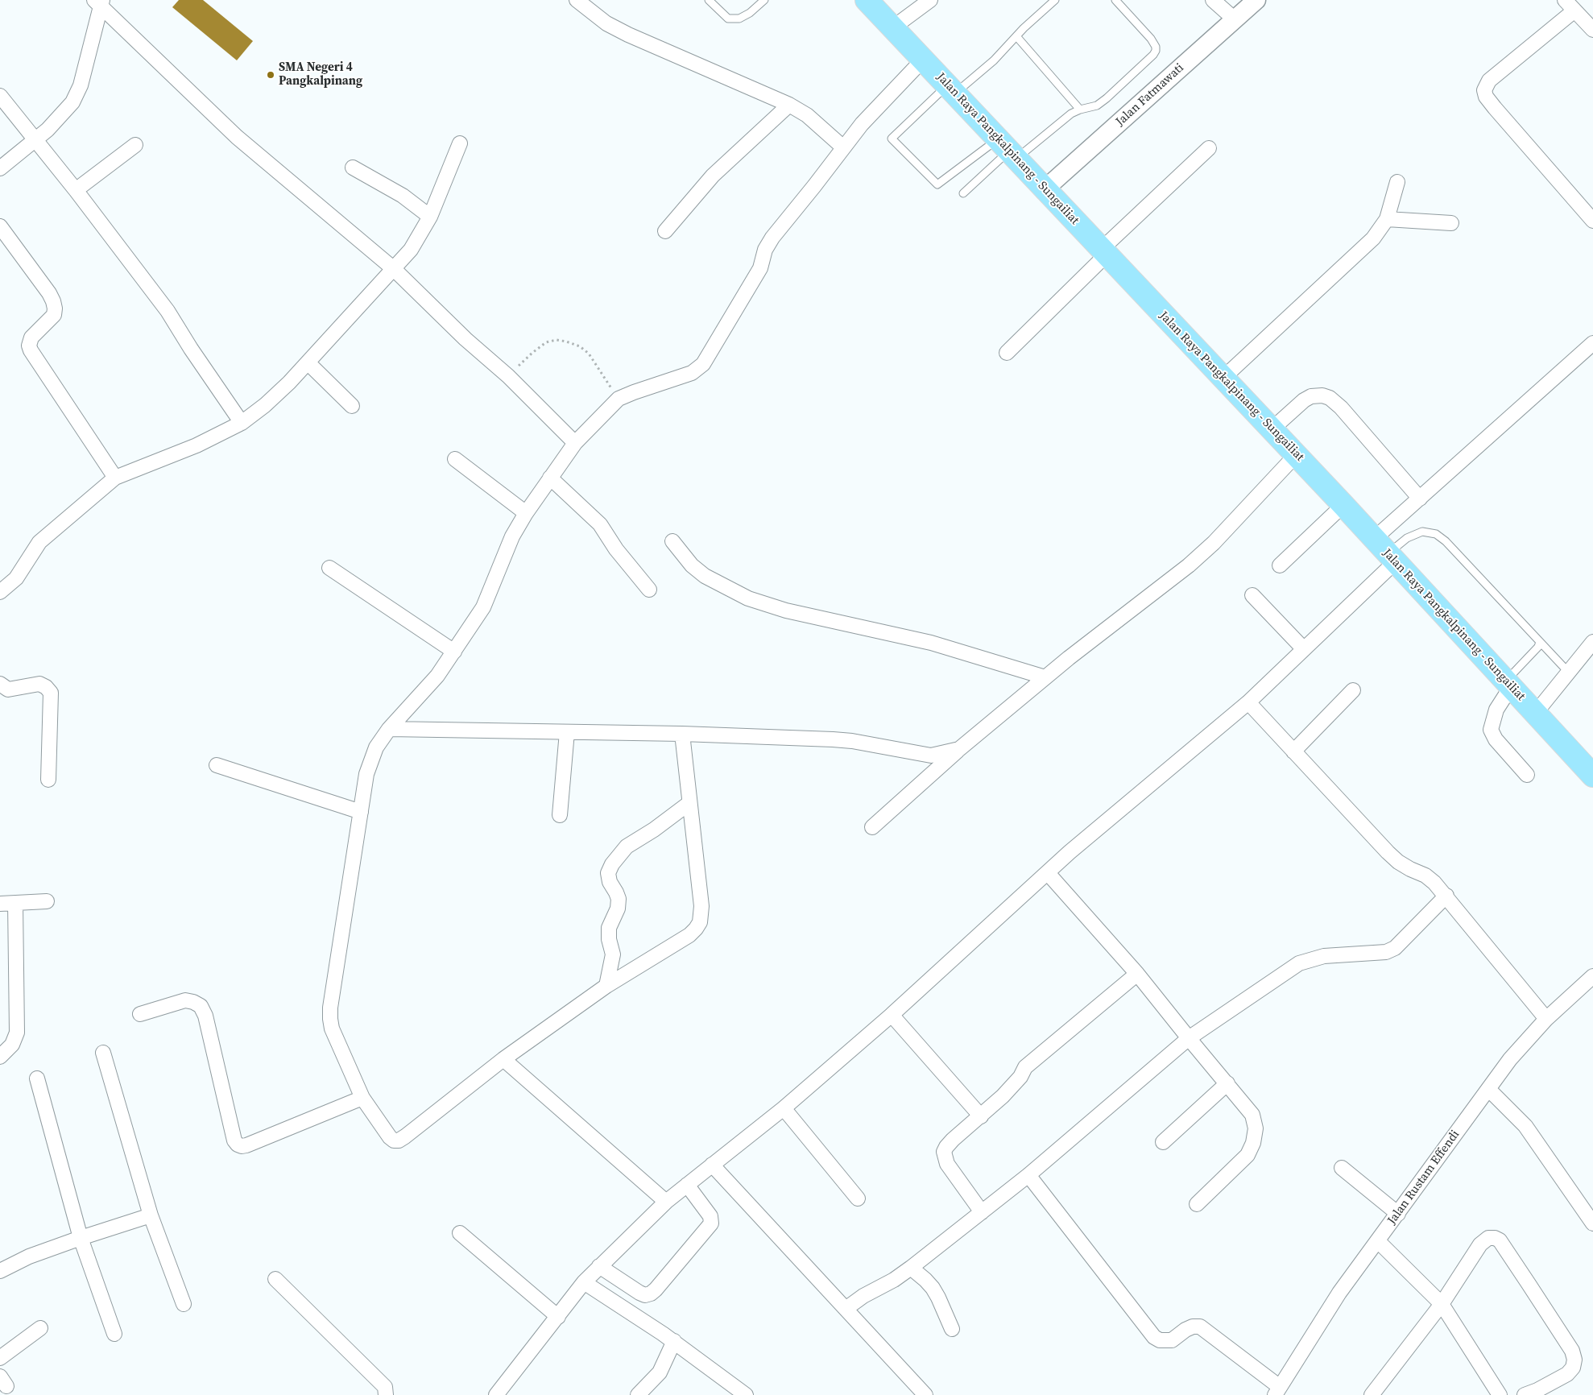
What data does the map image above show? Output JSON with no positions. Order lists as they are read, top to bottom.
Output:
{
  "streets": {
    "highway": ["Jalan Raya Pangkalpinang - Sungailiat"],
    "street": ["Jalan Fatmawati", "Jalan Rustam Effendi"]
  },
  "crossings": [
    ["Jalan Fatmawati", "Jalan Raya Pangkalpinang - Sungailiat"]
  ],
  "places": ["SMA Negeri 4 Pangkalpinang"]
}
